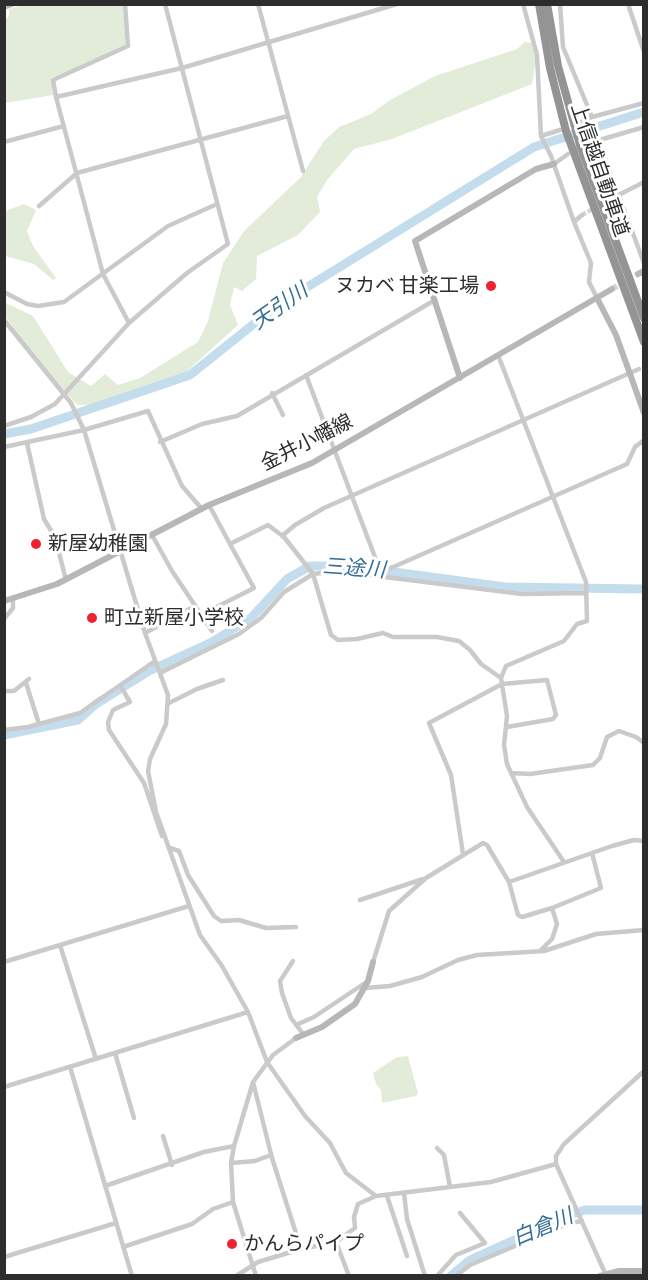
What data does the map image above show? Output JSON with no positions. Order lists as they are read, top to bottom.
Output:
{
  "streets": {
    "highway": ["上信越自動車道"],
    "main road": ["金井小幡線"]
  },
  "water": ["天引川", "三途川", "白倉川"],
  "places": [
    "ヌカベ 甘楽工場",
    "新屋幼稚園",
    "町立新屋小学校",
    "かんらパイプ"
  ]
}
